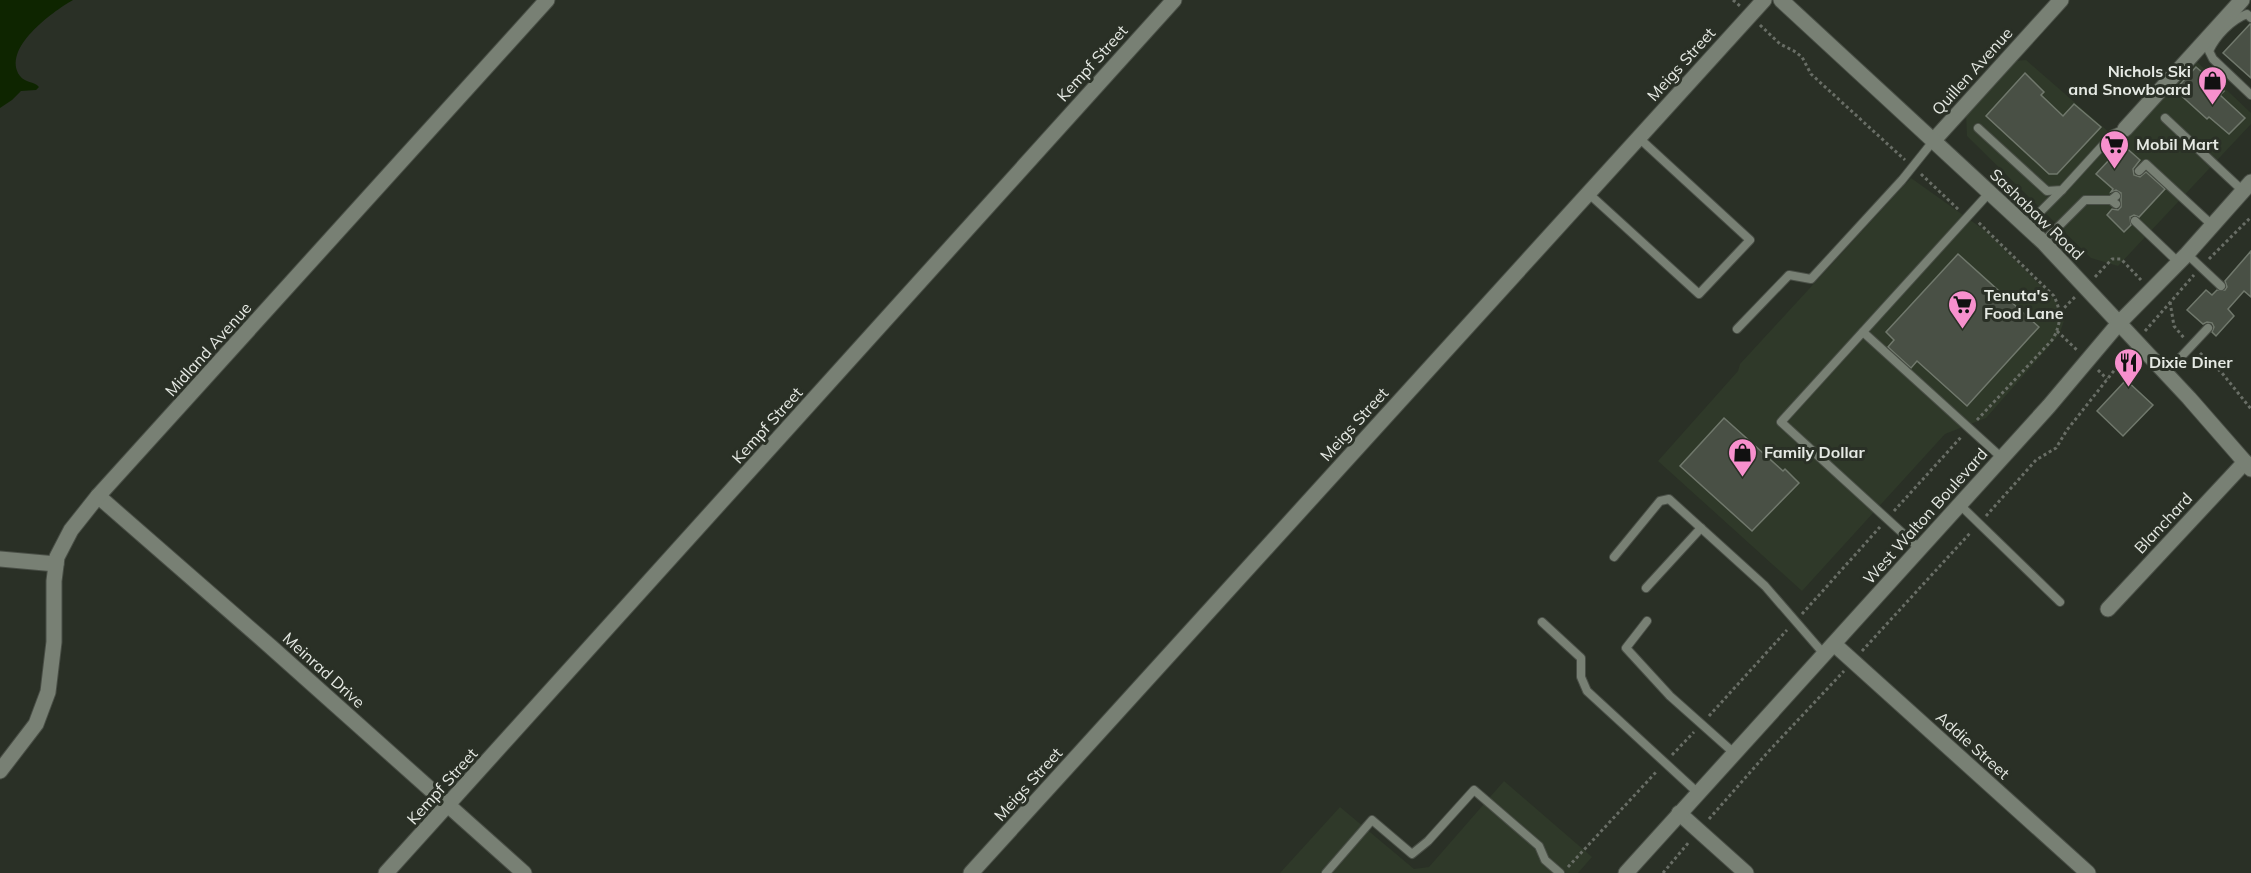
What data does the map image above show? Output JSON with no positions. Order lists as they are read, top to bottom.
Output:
{
  "streets": {
    "street": [
      "Kempf Street",
      "Meigs Street",
      "Quillen Avenue",
      "Sashabaw Road",
      "Midland Avenue",
      "West Walton Boulevard",
      "Blanchard",
      "Meinrad Drive",
      "Addie Street"
    ]
  },
  "crossings": [
    ["Kempf Street", "Meinrad Drive"],
    ["Quillen Avenue", "Sashabaw Road"],
    ["Sashabaw Road", "West Walton Boulevard"],
    ["Sashabaw Road", "Blanchard"],
    ["Midland Avenue", "Meinrad Drive"],
    ["West Walton Boulevard", "Addie Street"]
  ],
  "places": {
    "shop": ["Nichols Ski and Snowboard", "Family Dollar"],
    "supermarket": ["Mobil Mart", "Tenuta's Food Lane"],
    "restaurant": ["Dixie Diner"]
  }
}
